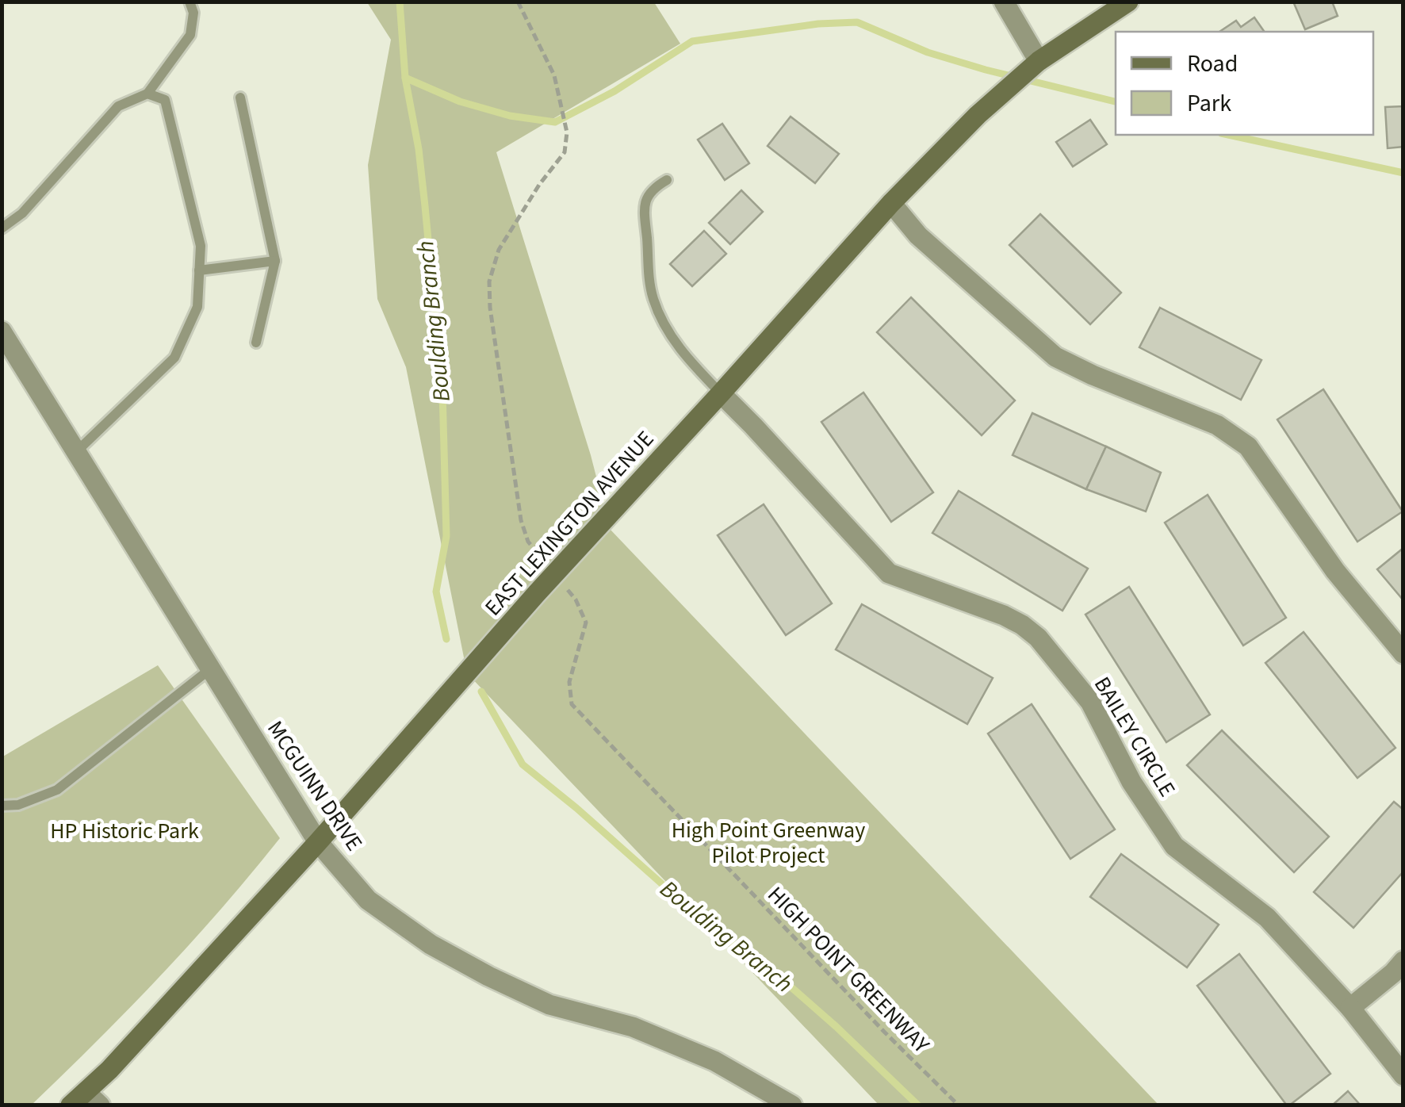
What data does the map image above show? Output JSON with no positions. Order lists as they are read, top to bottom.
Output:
{
  "streets": {
    "main road": ["EAST LEXINGTON AVENUE"],
    "street": ["BAILEY CIRCLE", "MCGUINN DRIVE"],
    "path": ["HIGH POINT GREENWAY"]
  },
  "crossings": [
    ["EAST LEXINGTON AVENUE", "BAILEY CIRCLE"],
    ["EAST LEXINGTON AVENUE", "MCGUINN DRIVE"]
  ],
  "water": ["Boulding Branch"],
  "parks": ["High Point Greenway Pilot Project", "HP Historic Park"],
  "legend": ["Road", "Park"]
}
